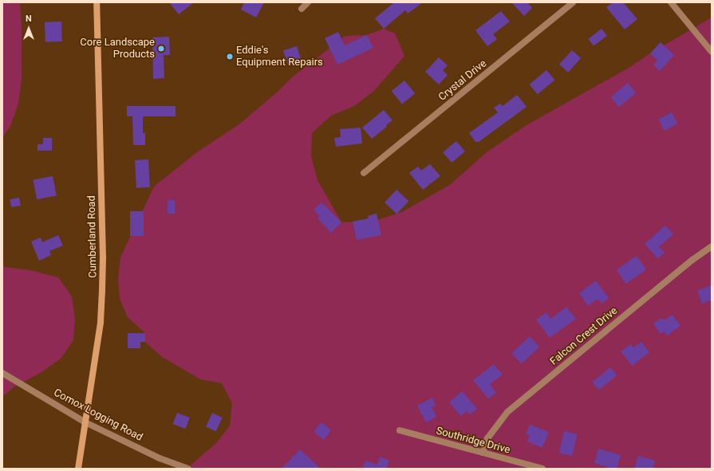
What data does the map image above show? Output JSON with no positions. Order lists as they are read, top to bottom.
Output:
{
  "streets": {
    "street": [
      "Crystal Drive",
      "Cumberland Road",
      "Falcon Crest Drive",
      "Comox Logging Road",
      "Southridge Drive"
    ]
  },
  "crossings": [
    ["Cumberland Road", "Comox Logging Road"],
    ["Falcon Crest Drive", "Southridge Drive"]
  ],
  "places": ["Core Landscape Products", "Eddie's Equipment Repairs"],
  "north": "top"
}
